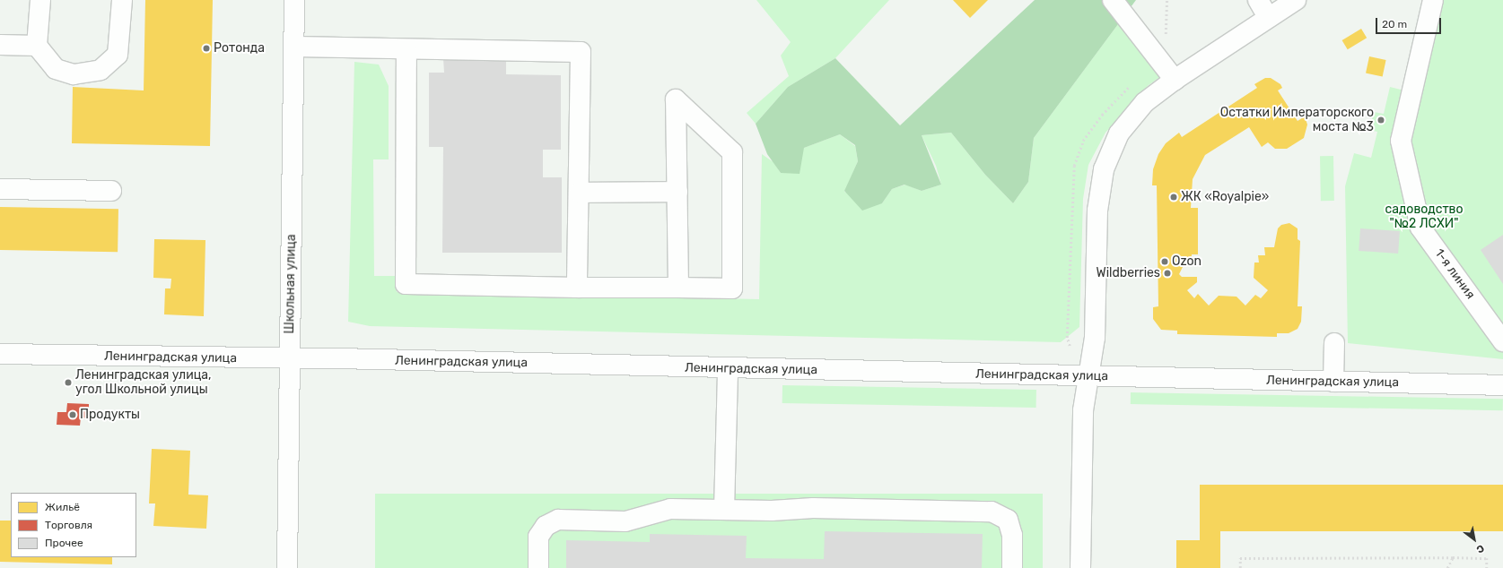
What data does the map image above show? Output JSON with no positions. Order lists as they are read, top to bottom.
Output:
{
  "streets": {
    "street": ["1-я линия", "Школьная улица", "Ленинградская улица"]
  },
  "crossings": [
    ["Школьная улица", "Ленинградская улица"]
  ],
  "parks": ["садоводство \"№2 ЛСХИ\""],
  "places": [
    "Ротонда",
    "Остатки Императорского моста №3",
    "ЖК «Royalpie»",
    "Ozon",
    "Wildberries",
    "Ленинградская улица, угол Школьной улицы",
    "Продукты"
  ],
  "legend": ["Жильё", "Торговля", "Прочее"],
  "scale_bar": "20 m",
  "north": "bottom right"
}
